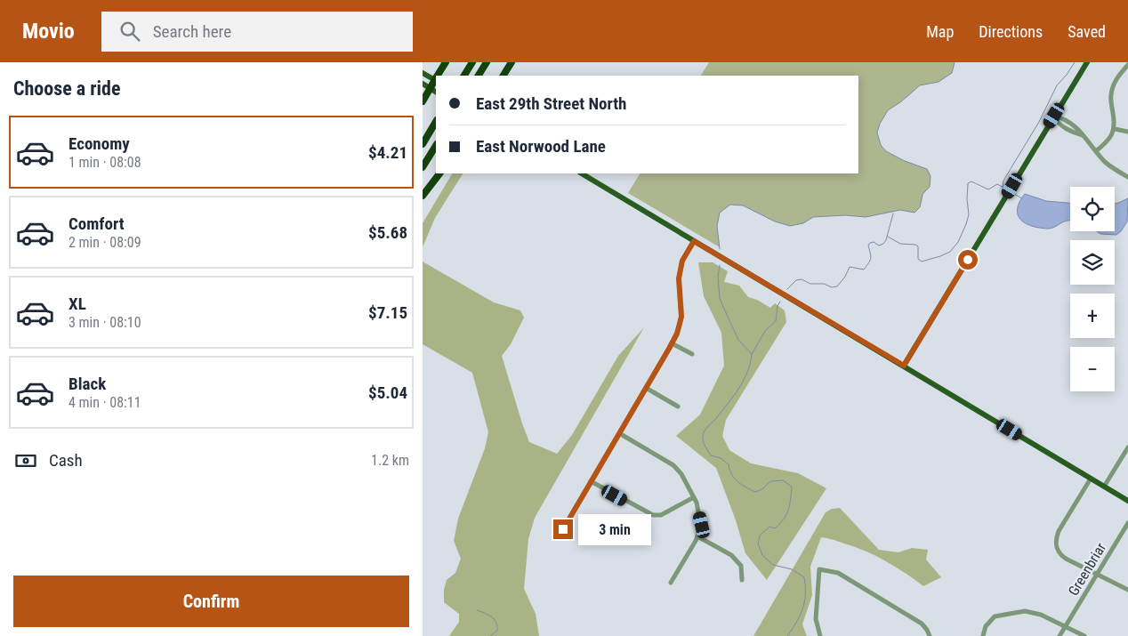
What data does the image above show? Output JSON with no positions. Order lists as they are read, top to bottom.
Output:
{
  "streets": {
    "street": ["Greenbriar"]
  },
  "page": {
    "header": "Movio",
    "search": "Search here",
    "nav": ["Map", "Directions", "Saved"],
    "heading": "Choose a ride",
    "banner": ["East 29th Street North", "East Norwood Lane"],
    "list": [
      {
        "name": "Economy",
        "note": "1 min · 08:08",
        "value": "$4.21"
      },
      {
        "name": "Comfort",
        "note": "2 min · 08:09",
        "value": "$5.68"
      },
      {
        "name": "XL",
        "note": "3 min · 08:10",
        "value": "$7.15"
      },
      {
        "name": "Black",
        "note": "4 min · 08:11",
        "value": "$5.04"
      }
    ],
    "map_buttons": ["+", "−"],
    "pay": ["Cash", "1.2 km"],
    "bubble": "3 min",
    "buttons": "Confirm"
  }
}
